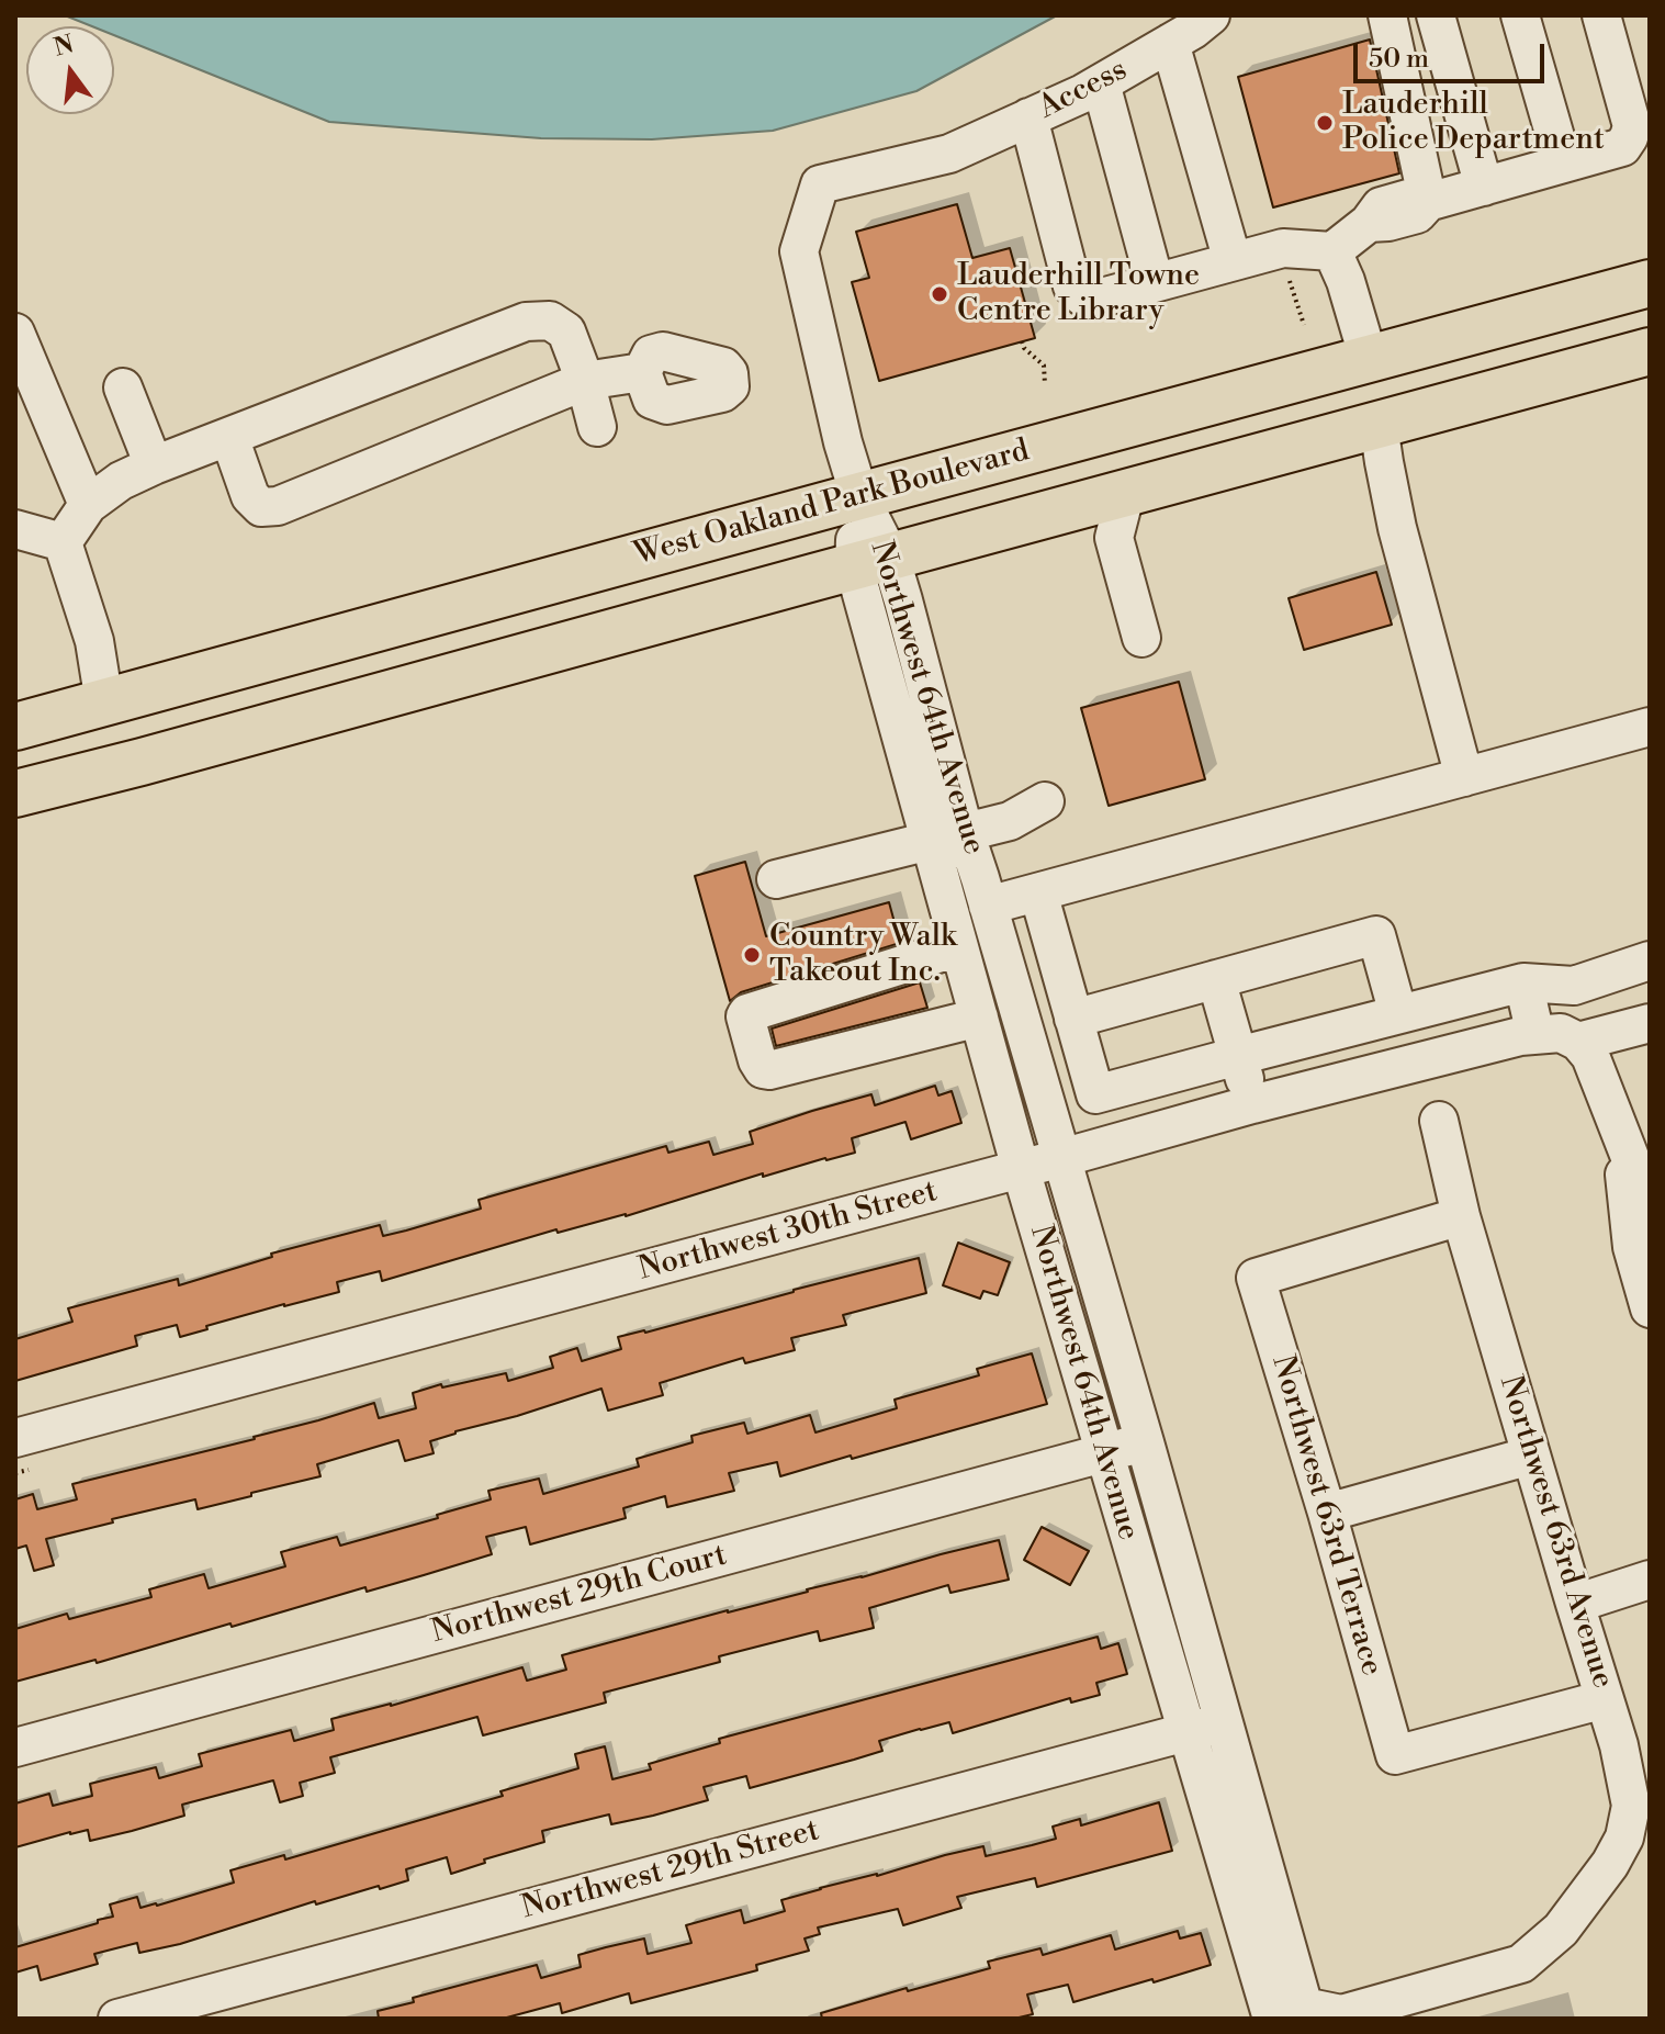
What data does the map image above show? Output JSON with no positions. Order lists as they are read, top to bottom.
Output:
{
  "streets": {
    "main road": ["West Oakland Park Boulevard"],
    "street": [
      "Access",
      "Northwest 64th Avenue",
      "Northwest 30th Street",
      "Northwest 63rd Terrace",
      "Northwest 63rd Avenue",
      "Northwest 29th Court",
      "Northwest 29th Street"
    ]
  },
  "crossings": [
    ["Access", "West Oakland Park Boulevard"],
    ["Access", "Northwest 64th Avenue"],
    ["West Oakland Park Boulevard", "Northwest 64th Avenue"],
    ["Northwest 64th Avenue", "Northwest 30th Street"],
    ["Northwest 64th Avenue", "Northwest 63rd Avenue"],
    ["Northwest 64th Avenue", "Northwest 29th Court"],
    ["Northwest 64th Avenue", "Northwest 29th Street"],
    ["Northwest 63rd Terrace", "Northwest 63rd Avenue"]
  ],
  "places": ["Lauderhill Police Department", "Lauderhill Towne Centre Library", "Country Walk Takeout Inc."],
  "scale_bar": "50 m",
  "north": "top"
}
